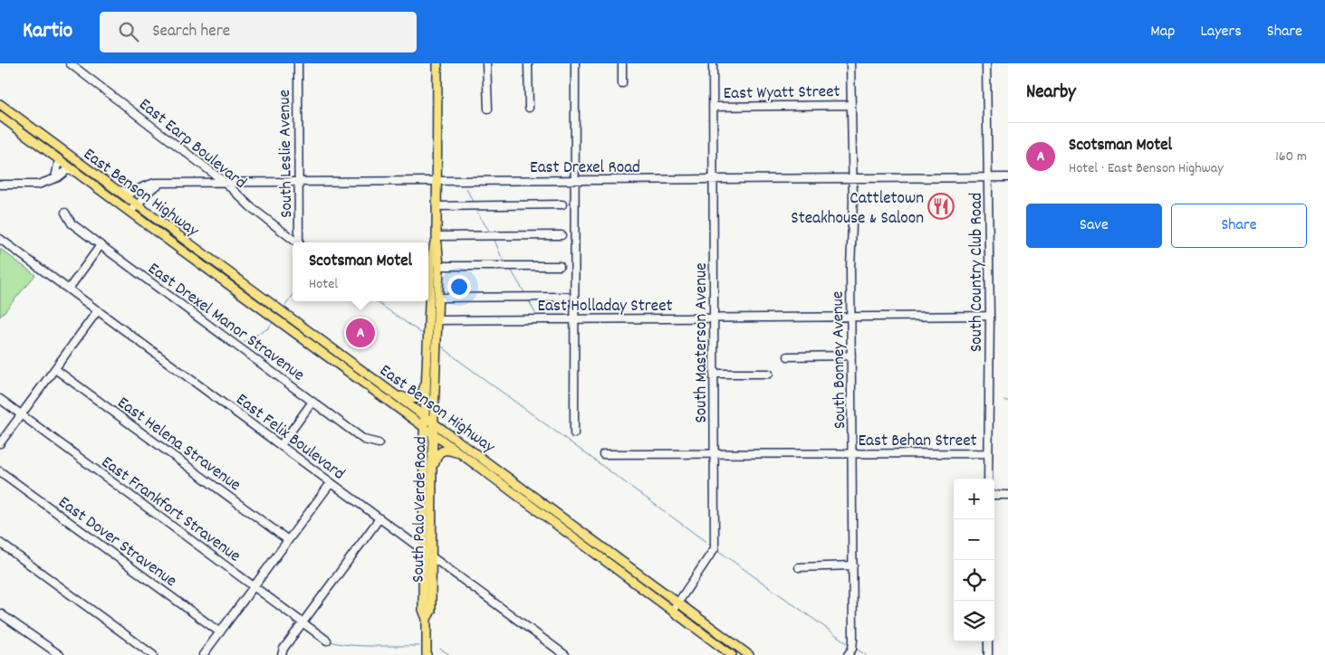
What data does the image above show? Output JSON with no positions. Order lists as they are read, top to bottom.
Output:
{
  "streets": {
    "main road": ["East Benson Highway", "South Palo Verde Road"],
    "street": [
      "East Wyatt Street",
      "East Earp Boulevard",
      "South Leslie Avenue",
      "East Drexel Road",
      "South Country Club Road",
      "East Holladay Street",
      "East Drexel Manor Stravenue",
      "South Masterson Avenue",
      "South Bonney Avenue",
      "East Felix Boulevard",
      "East Behan Street",
      "East Helena Stravenue",
      "East Frankfort Stravenue",
      "East Dover Stravenue"
    ]
  },
  "crossings": [
    ["East Wyatt Street", "South Masterson Avenue"],
    ["East Wyatt Street", "South Bonney Avenue"],
    ["East Earp Boulevard", "East Drexel Road"],
    ["South Leslie Avenue", "East Drexel Road"],
    ["East Drexel Road", "East Benson Highway"],
    ["East Drexel Road", "South Country Club Road"],
    ["East Drexel Road", "South Masterson Avenue"],
    ["East Drexel Road", "South Bonney Avenue"],
    ["East Drexel Road", "South Palo Verde Road"],
    ["East Benson Highway", "South Masterson Avenue"],
    ["East Benson Highway", "South Palo Verde Road"],
    ["South Country Club Road", "East Holladay Street"],
    ["South Country Club Road", "East Behan Street"],
    ["East Holladay Street", "South Masterson Avenue"],
    ["East Holladay Street", "South Bonney Avenue"],
    ["East Holladay Street", "South Palo Verde Road"],
    ["South Masterson Avenue", "East Behan Street"],
    ["South Bonney Avenue", "East Behan Street"],
    ["East Felix Boulevard", "South Palo Verde Road"]
  ],
  "places": {
    "restaurant": ["Cattletown Steakhouse & Saloon"]
  },
  "page": {
    "header": "Kartio",
    "search": "Search here",
    "nav": ["Map", "Layers", "Share"],
    "heading": "Nearby",
    "list": [
      {
        "mark": "A",
        "name": "Scotsman Motel",
        "note": "Hotel · East Benson Highway",
        "value": "160 m"
      }
    ],
    "buttons": ["Save", "Share"],
    "popup": ["Scotsman Motel", "Hotel"],
    "pins": "A",
    "map_buttons": ["+", "−"]
  }
}
